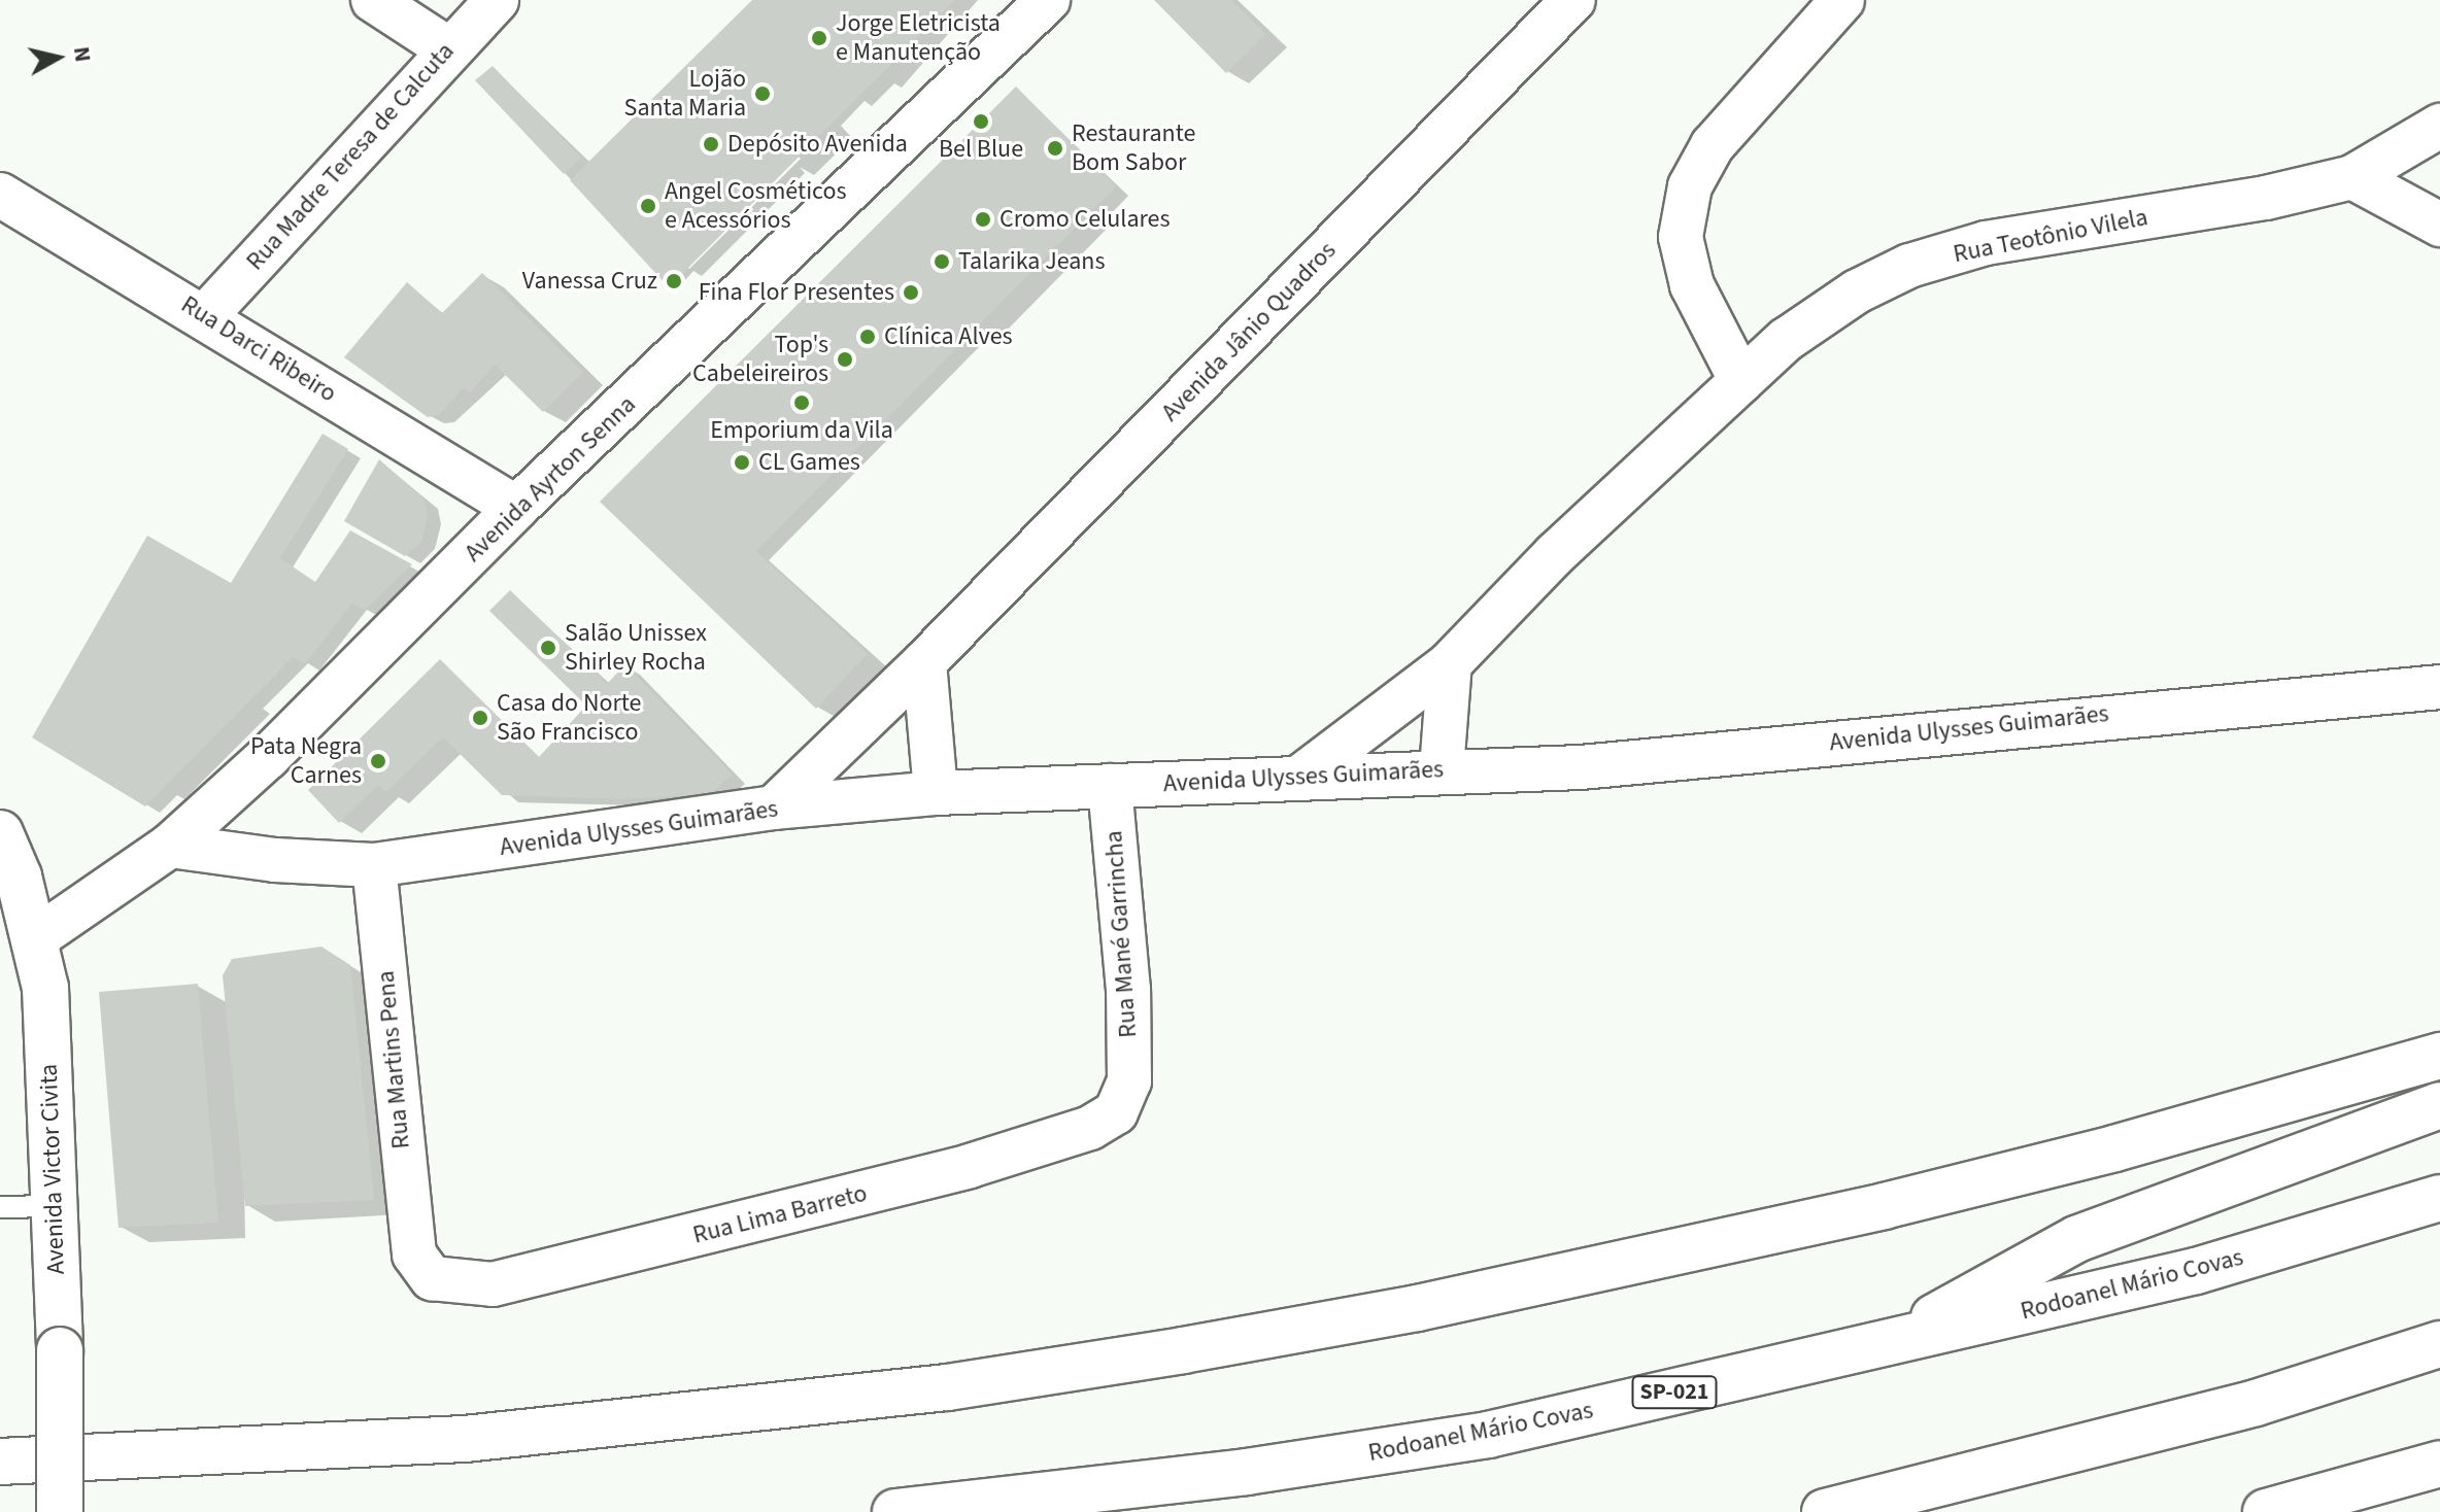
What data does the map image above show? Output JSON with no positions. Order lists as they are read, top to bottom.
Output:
{
  "streets": {
    "main road": ["Avenida Victor Civita", "Rodoanel Mário Covas", "SP-021"],
    "street": [
      "Rua Madre Teresa de Calcuta",
      "Rua Teotônio Vilela",
      "Avenida Jânio Quadros",
      "Rua Darci Ribeiro",
      "Avenida Ayrton Senna",
      "Avenida Ulysses Guimarães",
      "Rua Mané Garrincha",
      "Rua Martins Pena",
      "Rua Lima Barreto"
    ]
  },
  "crossings": [
    ["Rua Madre Teresa de Calcuta", "Rua Darci Ribeiro"],
    ["Rua Teotônio Vilela", "Avenida Ulysses Guimarães"],
    ["Avenida Jânio Quadros", "Avenida Ulysses Guimarães"],
    ["Rua Darci Ribeiro", "Avenida Ayrton Senna"],
    ["Avenida Ayrton Senna", "Avenida Ulysses Guimarães"],
    ["Avenida Ayrton Senna", "Avenida Victor Civita"],
    ["Avenida Ulysses Guimarães", "Rua Mané Garrincha"],
    ["Avenida Ulysses Guimarães", "Rua Martins Pena"],
    ["Rua Mané Garrincha", "Rua Lima Barreto"],
    ["Rua Martins Pena", "Rua Lima Barreto"]
  ],
  "places": [
    "Jorge Eletricista e Manutenção",
    "Lojão Santa Maria",
    "Bel Blue",
    "Depósito Avenida",
    "Restaurante Bom Sabor",
    "Angel Cosméticos e Acessórios",
    "Cromo Celulares",
    "Talarika Jeans",
    "Vanessa Cruz",
    "Fina Flor Presentes",
    "Clínica Alves",
    "Top's Cabeleireiros",
    "Emporium da Vila",
    "CL Games",
    "Salão Unissex Shirley Rocha",
    "Casa do Norte São Francisco",
    "Pata Negra Carnes"
  ],
  "north": "right"
}
